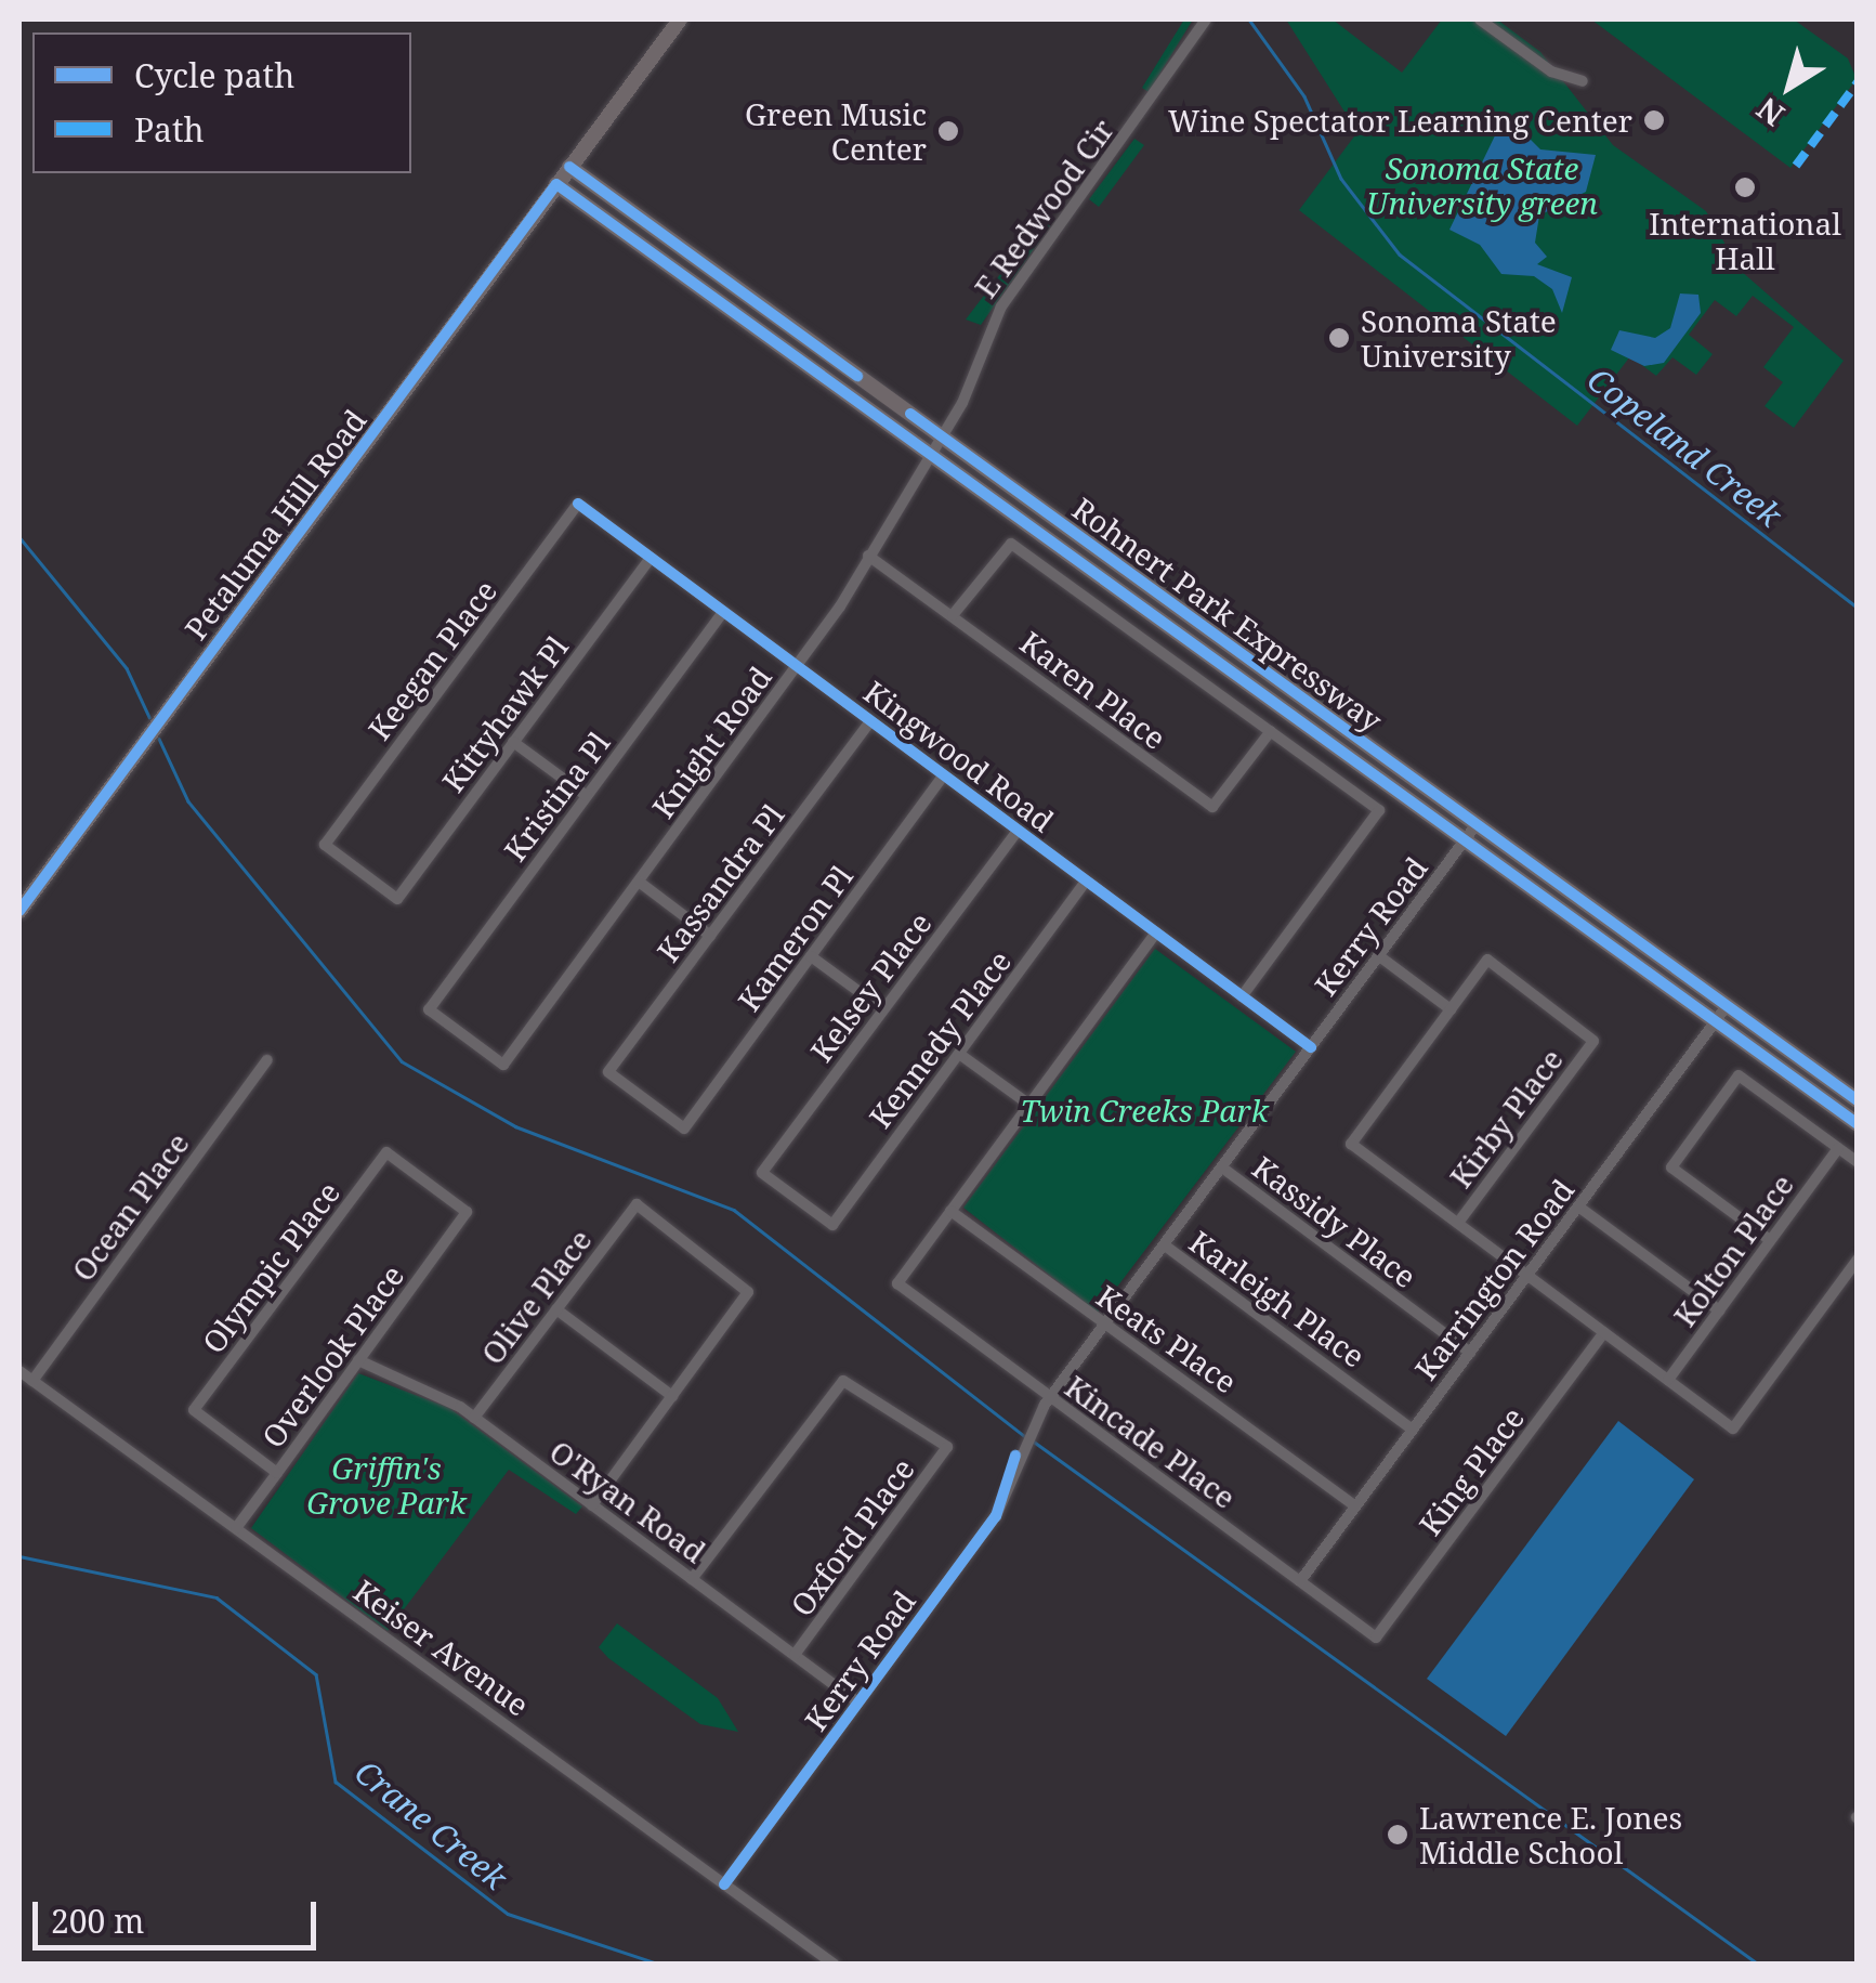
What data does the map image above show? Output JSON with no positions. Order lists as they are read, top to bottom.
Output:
{
  "streets": {
    "main road": ["Petaluma Hill Road", "Rohnert Park Expressway"],
    "street": [
      "E Redwood Cir",
      "Keegan Place",
      "Karen Place",
      "Kittyhawk Pl",
      "Knight Road",
      "Kingwood Road",
      "Kristina Pl",
      "Kassandra Pl",
      "Kerry Road",
      "Kameron Pl",
      "Kelsey Place",
      "Kennedy Place",
      "Kirby Place",
      "Ocean Place",
      "Kassidy Place",
      "Kolton Place",
      "Olympic Place",
      "Karrington Road",
      "Olive Place",
      "Karleigh Place",
      "Keats Place",
      "Overlook Place",
      "Kincade Place",
      "King Place",
      "O'Ryan Road",
      "Oxford Place",
      "Keiser Avenue"
    ]
  },
  "crossings": [
    ["E Redwood Cir", "Rohnert Park Expressway"],
    ["E Redwood Cir", "Knight Road"],
    ["Petaluma Hill Road", "Rohnert Park Expressway"],
    ["Rohnert Park Expressway", "Knight Road"],
    ["Rohnert Park Expressway", "Kerry Road"],
    ["Rohnert Park Expressway", "Karrington Road"],
    ["Keegan Place", "Kittyhawk Pl"],
    ["Keegan Place", "Kingwood Road"],
    ["Karen Place", "Knight Road"],
    ["Kittyhawk Pl", "Kingwood Road"],
    ["Knight Road", "Kingwood Road"],
    ["Knight Road", "Kristina Pl"],
    ["Kingwood Road", "Kristina Pl"],
    ["Kingwood Road", "Kassandra Pl"],
    ["Kingwood Road", "Kerry Road"],
    ["Kingwood Road", "Kameron Pl"],
    ["Kingwood Road", "Kelsey Place"],
    ["Kingwood Road", "Kennedy Place"],
    ["Kassandra Pl", "Kameron Pl"],
    ["Kerry Road", "Kassidy Place"],
    ["Kerry Road", "Karleigh Place"],
    ["Kerry Road", "Keats Place"],
    ["Kerry Road", "Kincade Place"],
    ["Kerry Road", "O'Ryan Road"],
    ["Kerry Road", "Keiser Avenue"],
    ["Kelsey Place", "Kennedy Place"],
    ["Ocean Place", "Keiser Avenue"],
    ["Kassidy Place", "Karrington Road"],
    ["Olympic Place", "Overlook Place"],
    ["Karrington Road", "Karleigh Place"],
    ["Karrington Road", "Keats Place"],
    ["Karrington Road", "Kincade Place"],
    ["Olive Place", "O'Ryan Road"],
    ["Keats Place", "Kincade Place"],
    ["Overlook Place", "O'Ryan Road"],
    ["Overlook Place", "Keiser Avenue"],
    ["Kincade Place", "King Place"],
    ["O'Ryan Road", "Oxford Place"]
  ],
  "water": ["Copeland Creek", "Crane Creek"],
  "parks": ["Sonoma State University green", "Twin Creeks Park", "Griffin's Grove Park"],
  "places": [
    "Wine Spectator Learning Center",
    "Green Music Center",
    "International Hall",
    "Sonoma State University",
    "Lawrence E. Jones Middle School"
  ],
  "legend": ["Cycle path", "Path"],
  "scale_bar": "200 m",
  "north": "bottom left"
}
